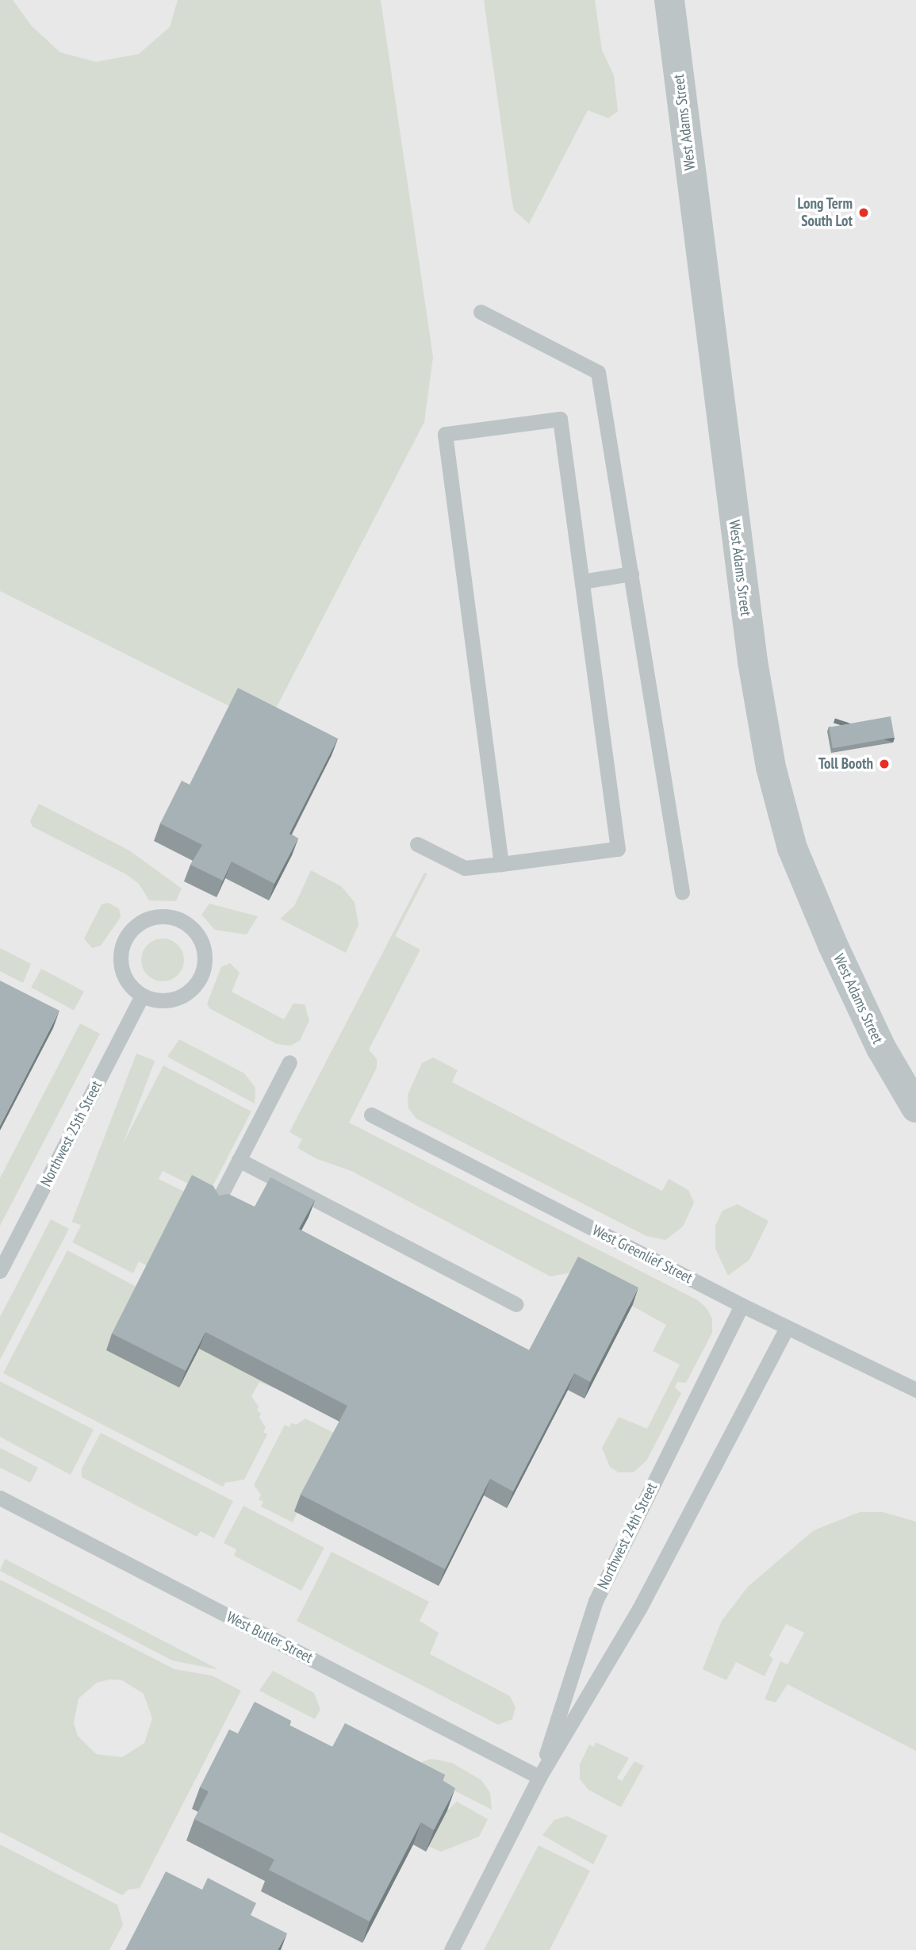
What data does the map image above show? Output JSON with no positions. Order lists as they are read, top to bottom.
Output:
{
  "streets": {
    "street": ["West Adams Street"],
    "lane": [
      "Northwest 25th Street",
      "West Greenlief Street",
      "Northwest 24th Street",
      "West Butler Street"
    ]
  },
  "crossings": [
    ["West Greenlief Street", "Northwest 24th Street"],
    ["Northwest 24th Street", "West Butler Street"]
  ],
  "places": ["Long Term South Lot", "Toll Booth"]
}
